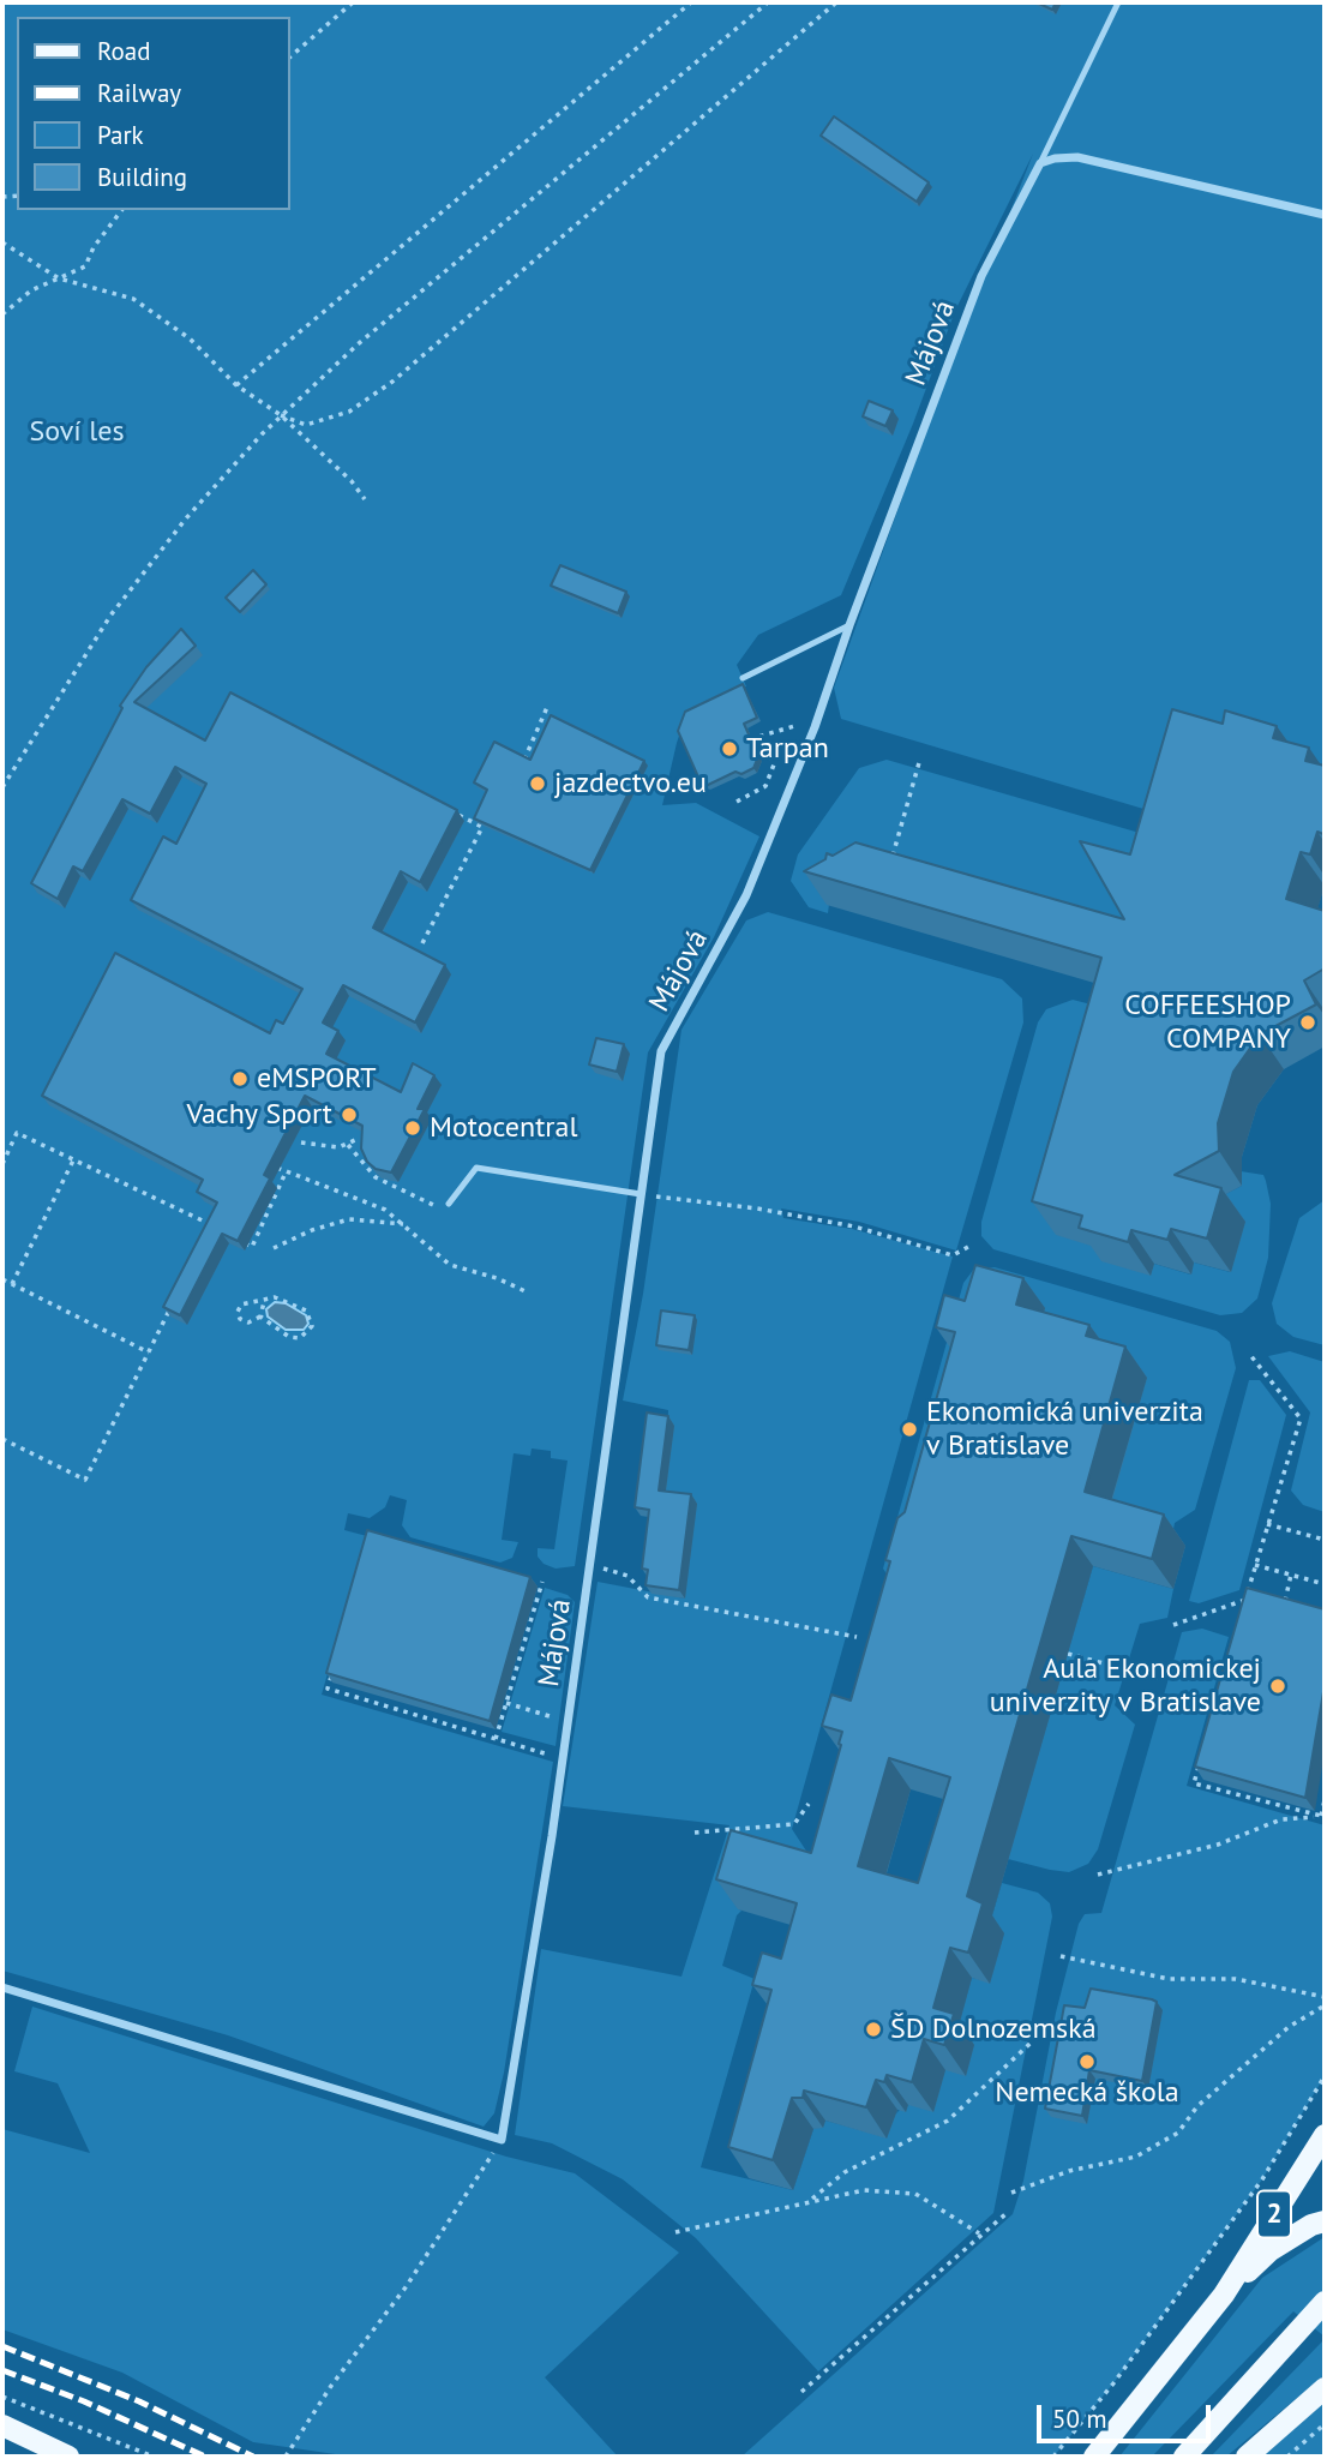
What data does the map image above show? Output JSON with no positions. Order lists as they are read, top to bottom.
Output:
{
  "streets": {
    "main road": ["2"],
    "street": ["Májová"]
  },
  "parks": ["Soví les"],
  "places": [
    "Tarpan",
    "jazdectvo.eu",
    "COFFEESHOP COMPANY",
    "eMSPORT",
    "Vachy Sport",
    "Motocentral",
    "Ekonomická univerzita v Bratislave",
    "Aula Ekonomickej univerzity v Bratislave",
    "ŠD Dolnozemská",
    "Nemecká škola"
  ],
  "legend": [
    "Road",
    "Railway",
    "Park",
    "Building"
  ],
  "scale_bar": "50 m"
}
